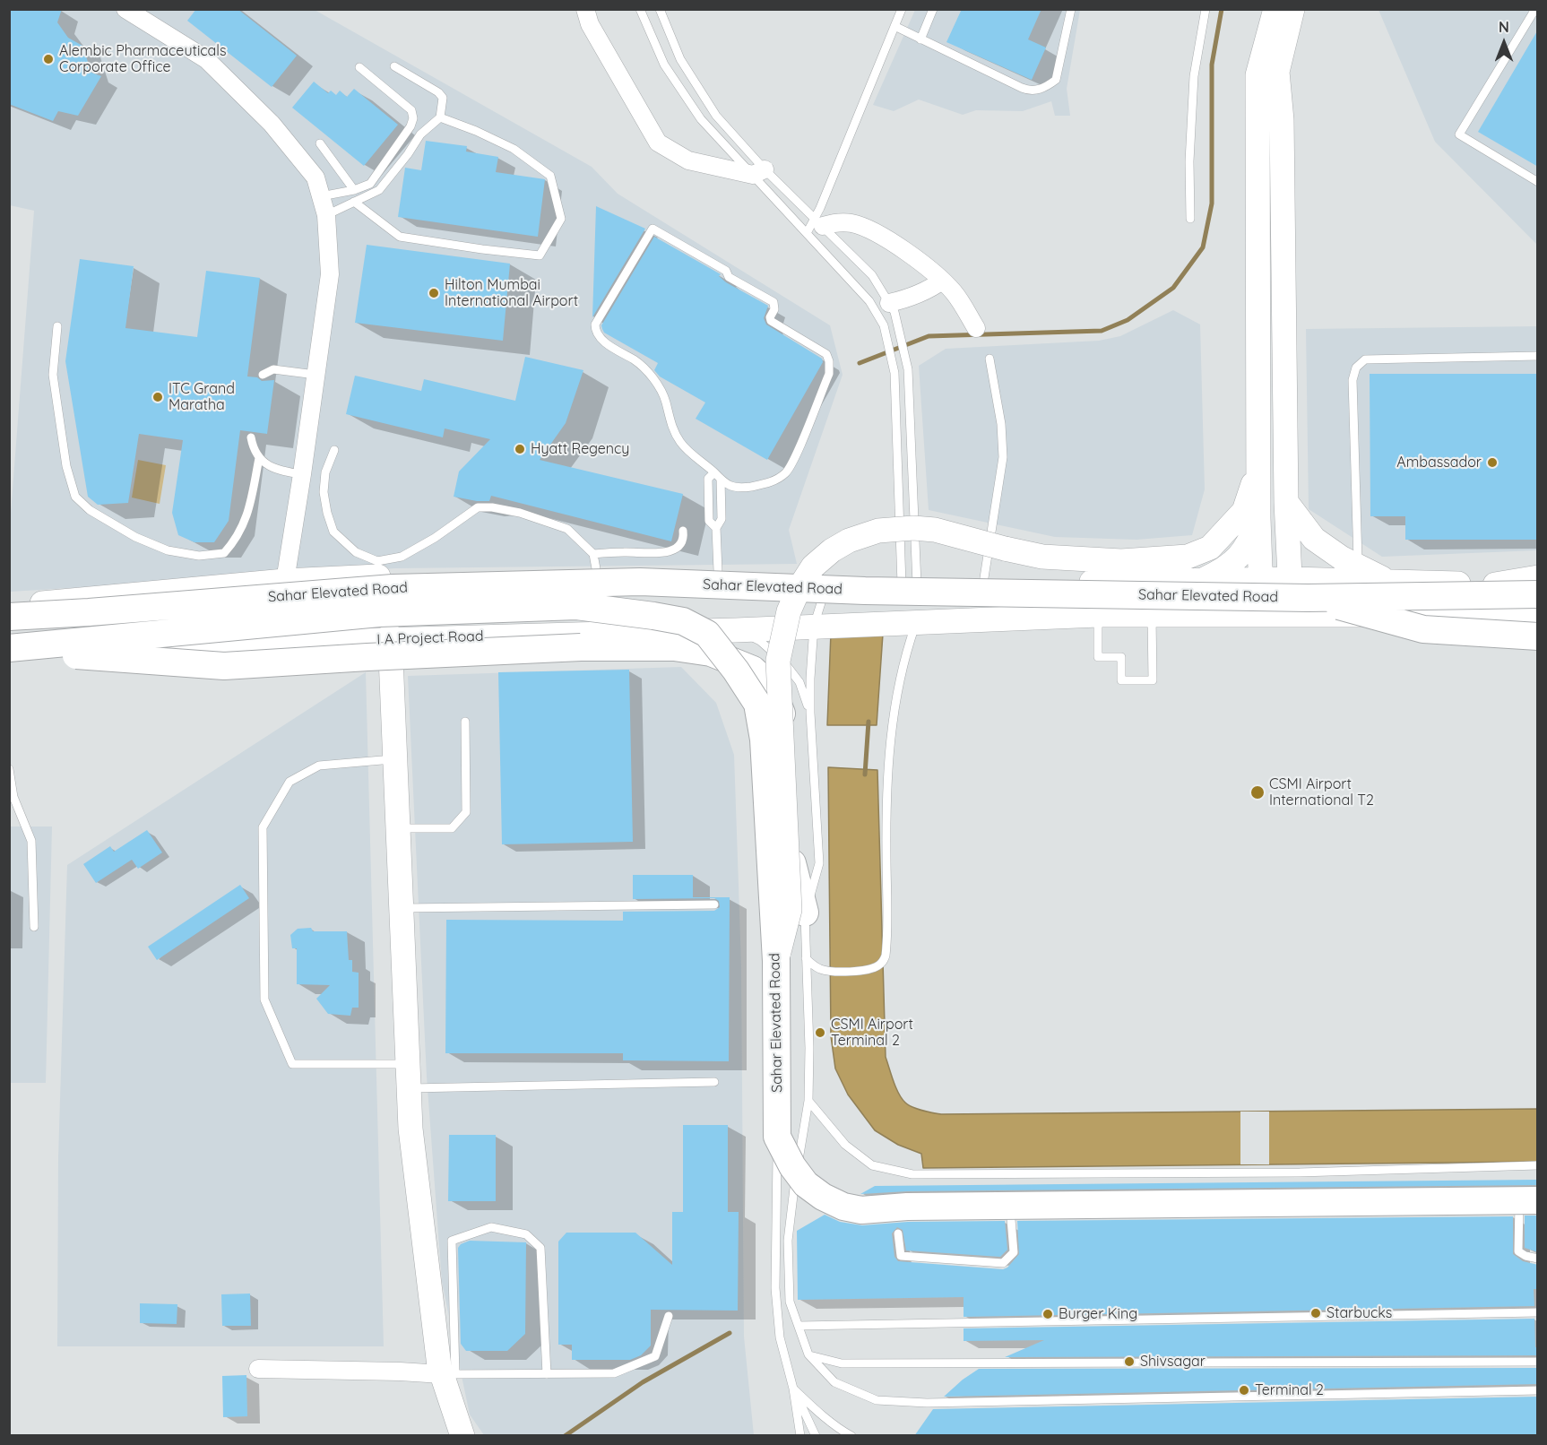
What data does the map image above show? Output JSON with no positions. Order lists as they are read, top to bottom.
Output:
{
  "streets": {
    "main road": ["Sahar Elevated Road", "I A Project Road"]
  },
  "places": [
    "Alembic Pharmaceuticals Corporate Office",
    "Hilton Mumbai International Airport",
    "ITC Grand Maratha",
    "Hyatt Regency",
    "Ambassador",
    "CSMI Airport International T2",
    "CSMI Airport Terminal 2",
    "Starbucks",
    "Burger King",
    "Shivsagar",
    "Terminal 2"
  ],
  "north": "top"
}
